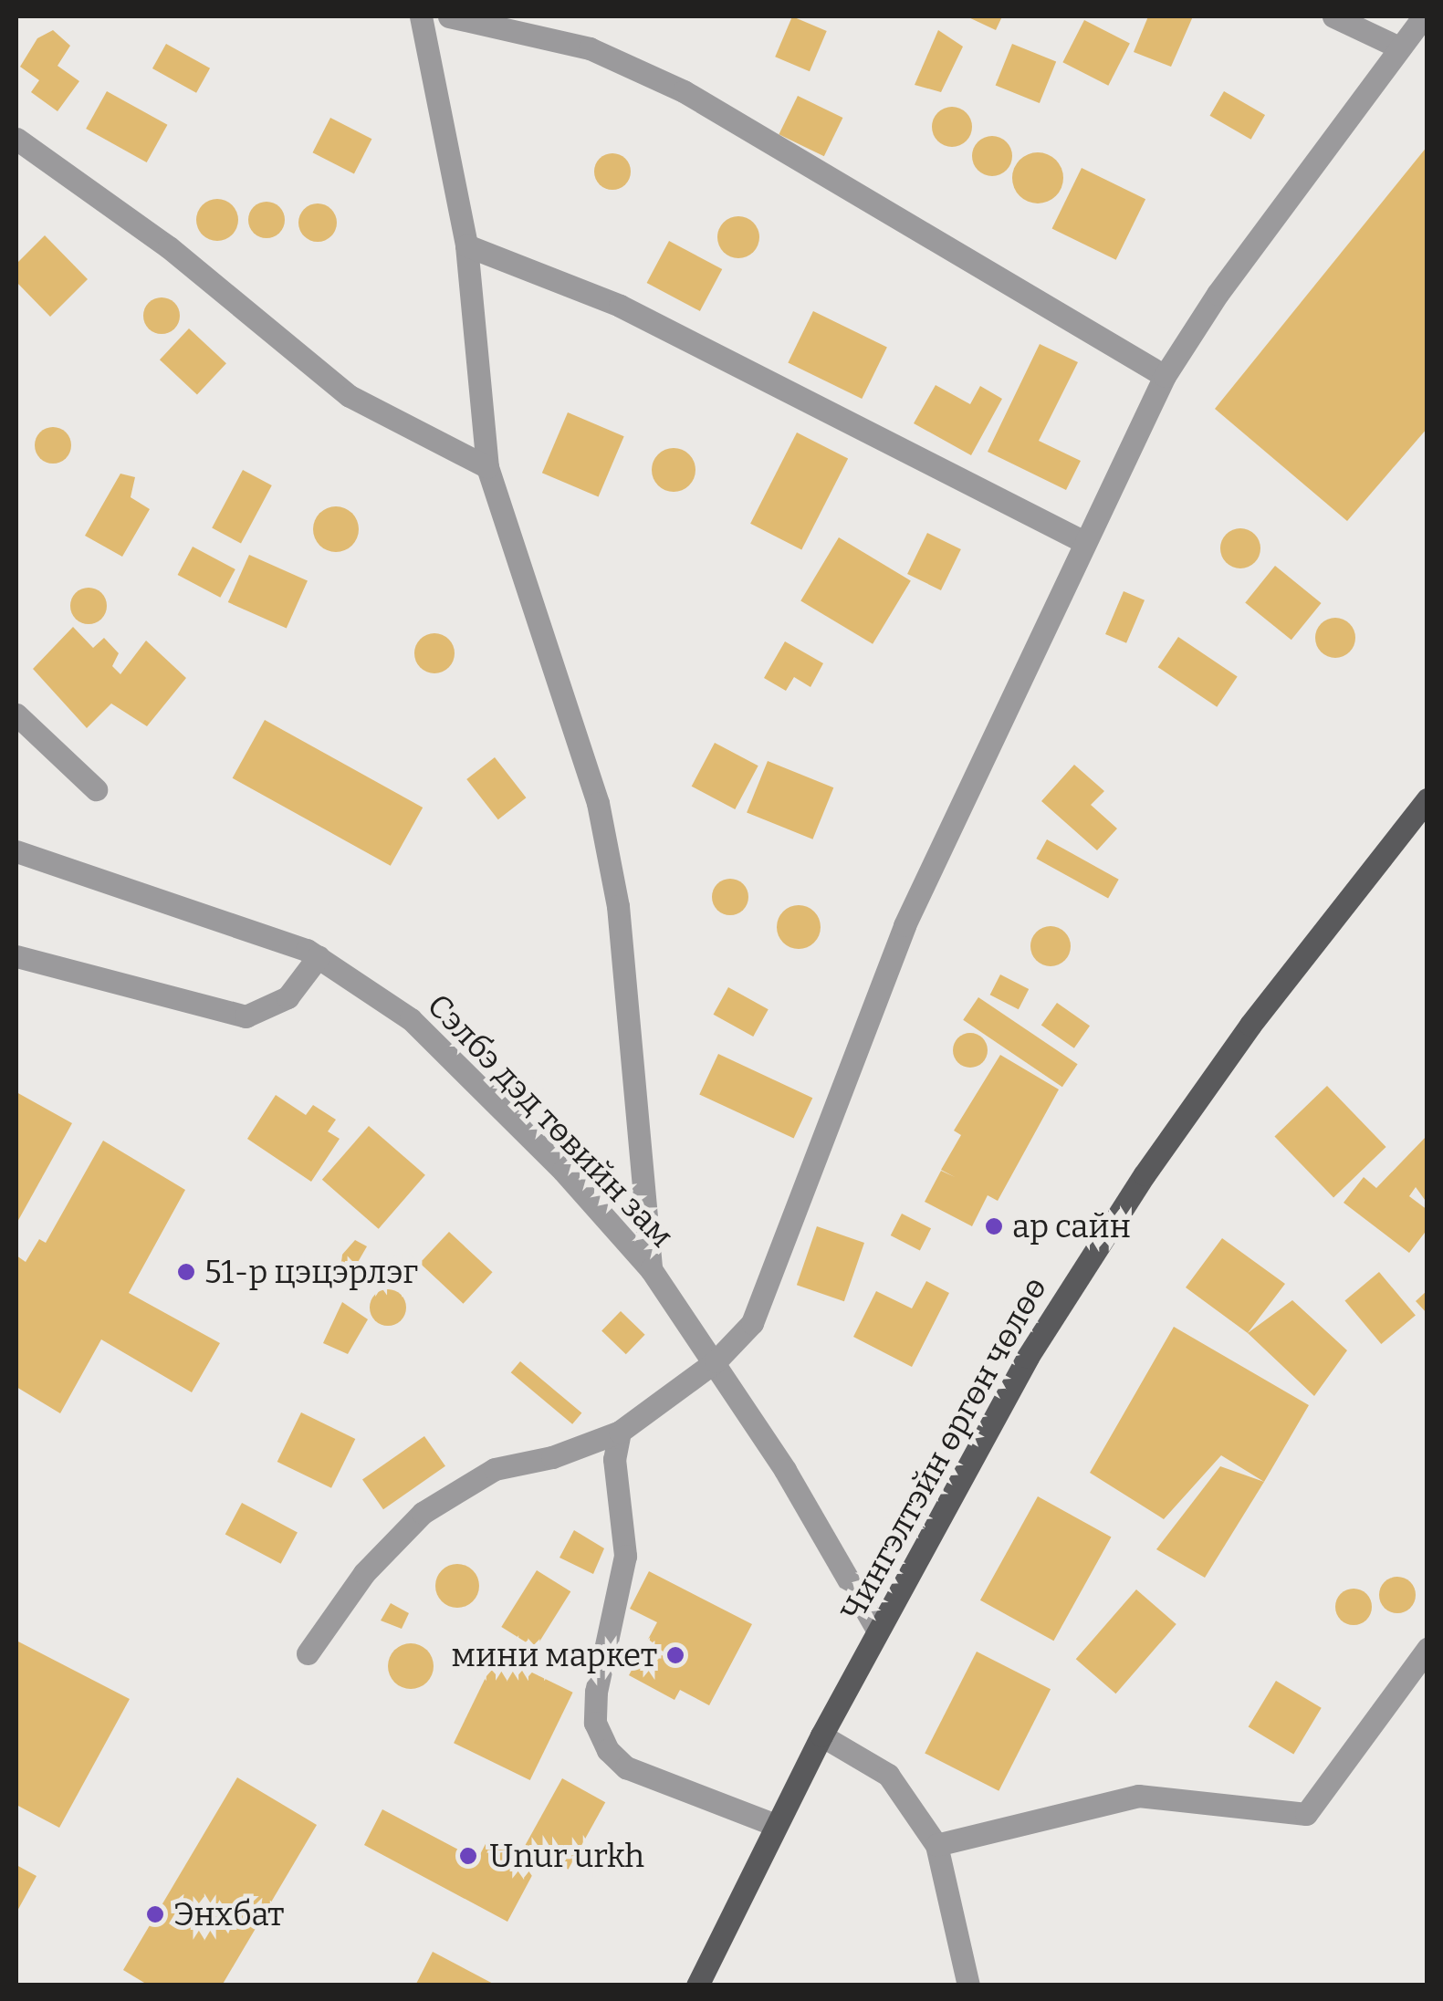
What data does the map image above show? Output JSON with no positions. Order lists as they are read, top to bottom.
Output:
{
  "streets": {
    "main road": ["Чингэлтэйн өргөн чөлөө"],
    "street": ["Сэлбэ дэд төвийн зам"]
  },
  "crossings": [
    ["Сэлбэ дэд төвийн зам", "Чингэлтэйн өргөн чөлөө"]
  ],
  "places": [
    "ар сайн",
    "51-р цэцэрлэг",
    "мини маркет",
    "Unur urkh",
    "Энхбат"
  ]
}
